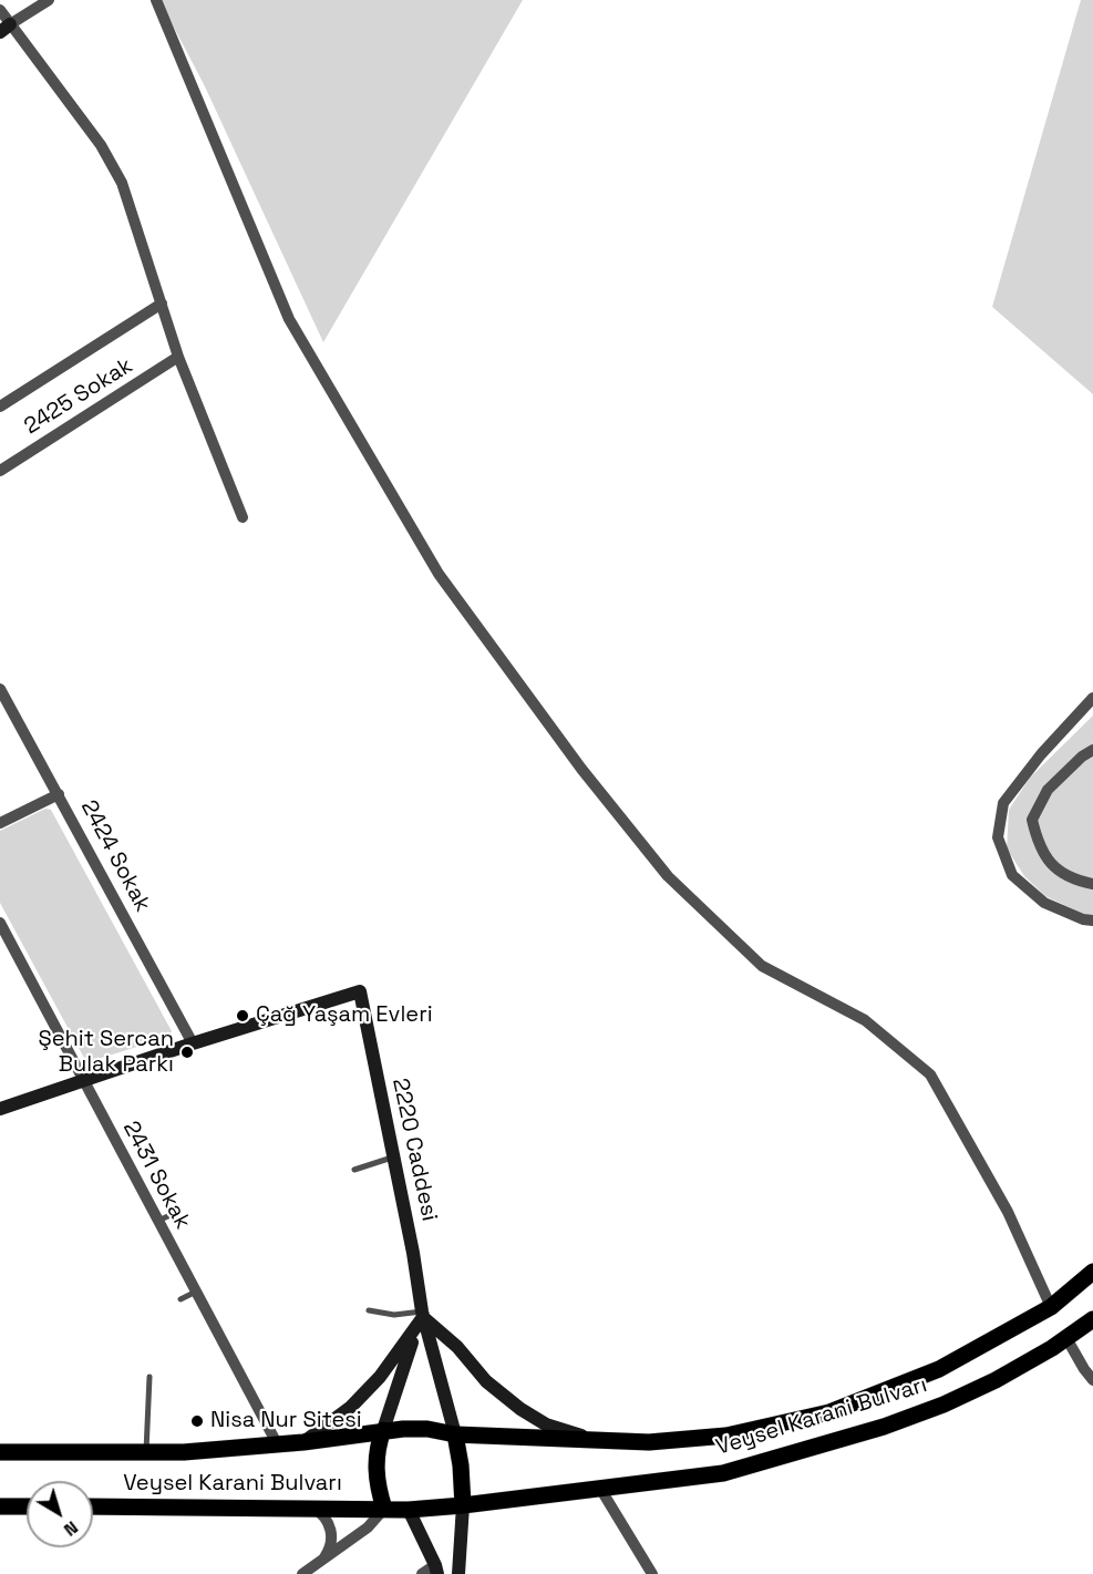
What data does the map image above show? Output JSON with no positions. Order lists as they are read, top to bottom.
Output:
{
  "streets": {
    "main road": ["Veysel Karani Bulvarı"],
    "street": [
      "2425 Sokak",
      "2424 Sokak",
      "2220 Caddesi",
      "2431 Sokak"
    ]
  },
  "crossings": [
    ["2424 Sokak", "2220 Caddesi"],
    ["2220 Caddesi", "Veysel Karani Bulvarı"],
    ["2431 Sokak", "Veysel Karani Bulvarı"]
  ],
  "places": ["Çağ Yaşam Evleri", "Şehit Sercan Bulak Parkı", "Nisa Nur Sitesi"],
  "north": "bottom right"
}
